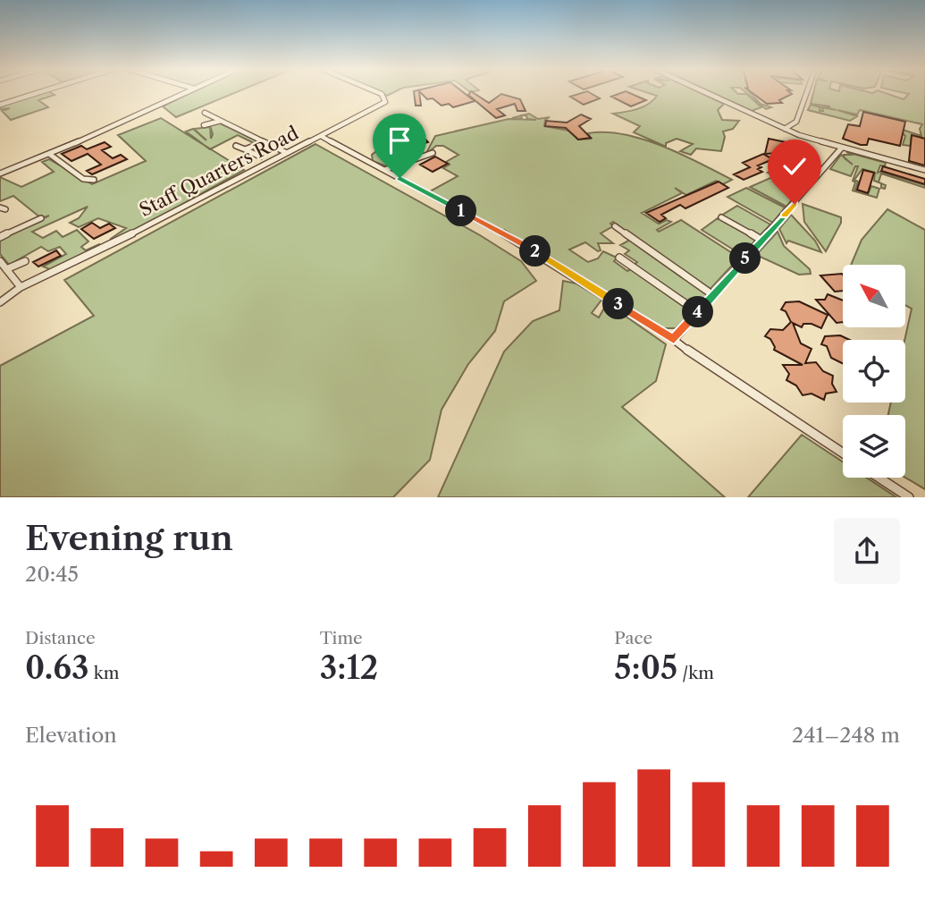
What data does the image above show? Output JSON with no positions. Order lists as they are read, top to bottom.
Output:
{
  "streets": {
    "street": ["Staff Quarters Road"]
  },
  "north": "top left",
  "page": {
    "pins": [
      "1",
      "2",
      "5",
      "3",
      "4"
    ],
    "heading": ["Evening run", "20:45"],
    "stats": [
      ["Distance", "0.63 km"],
      ["Time", "3:12"],
      ["Pace", "5:05 /km"]
    ],
    "chart": ["Elevation", "241–248 m"]
  }
}
